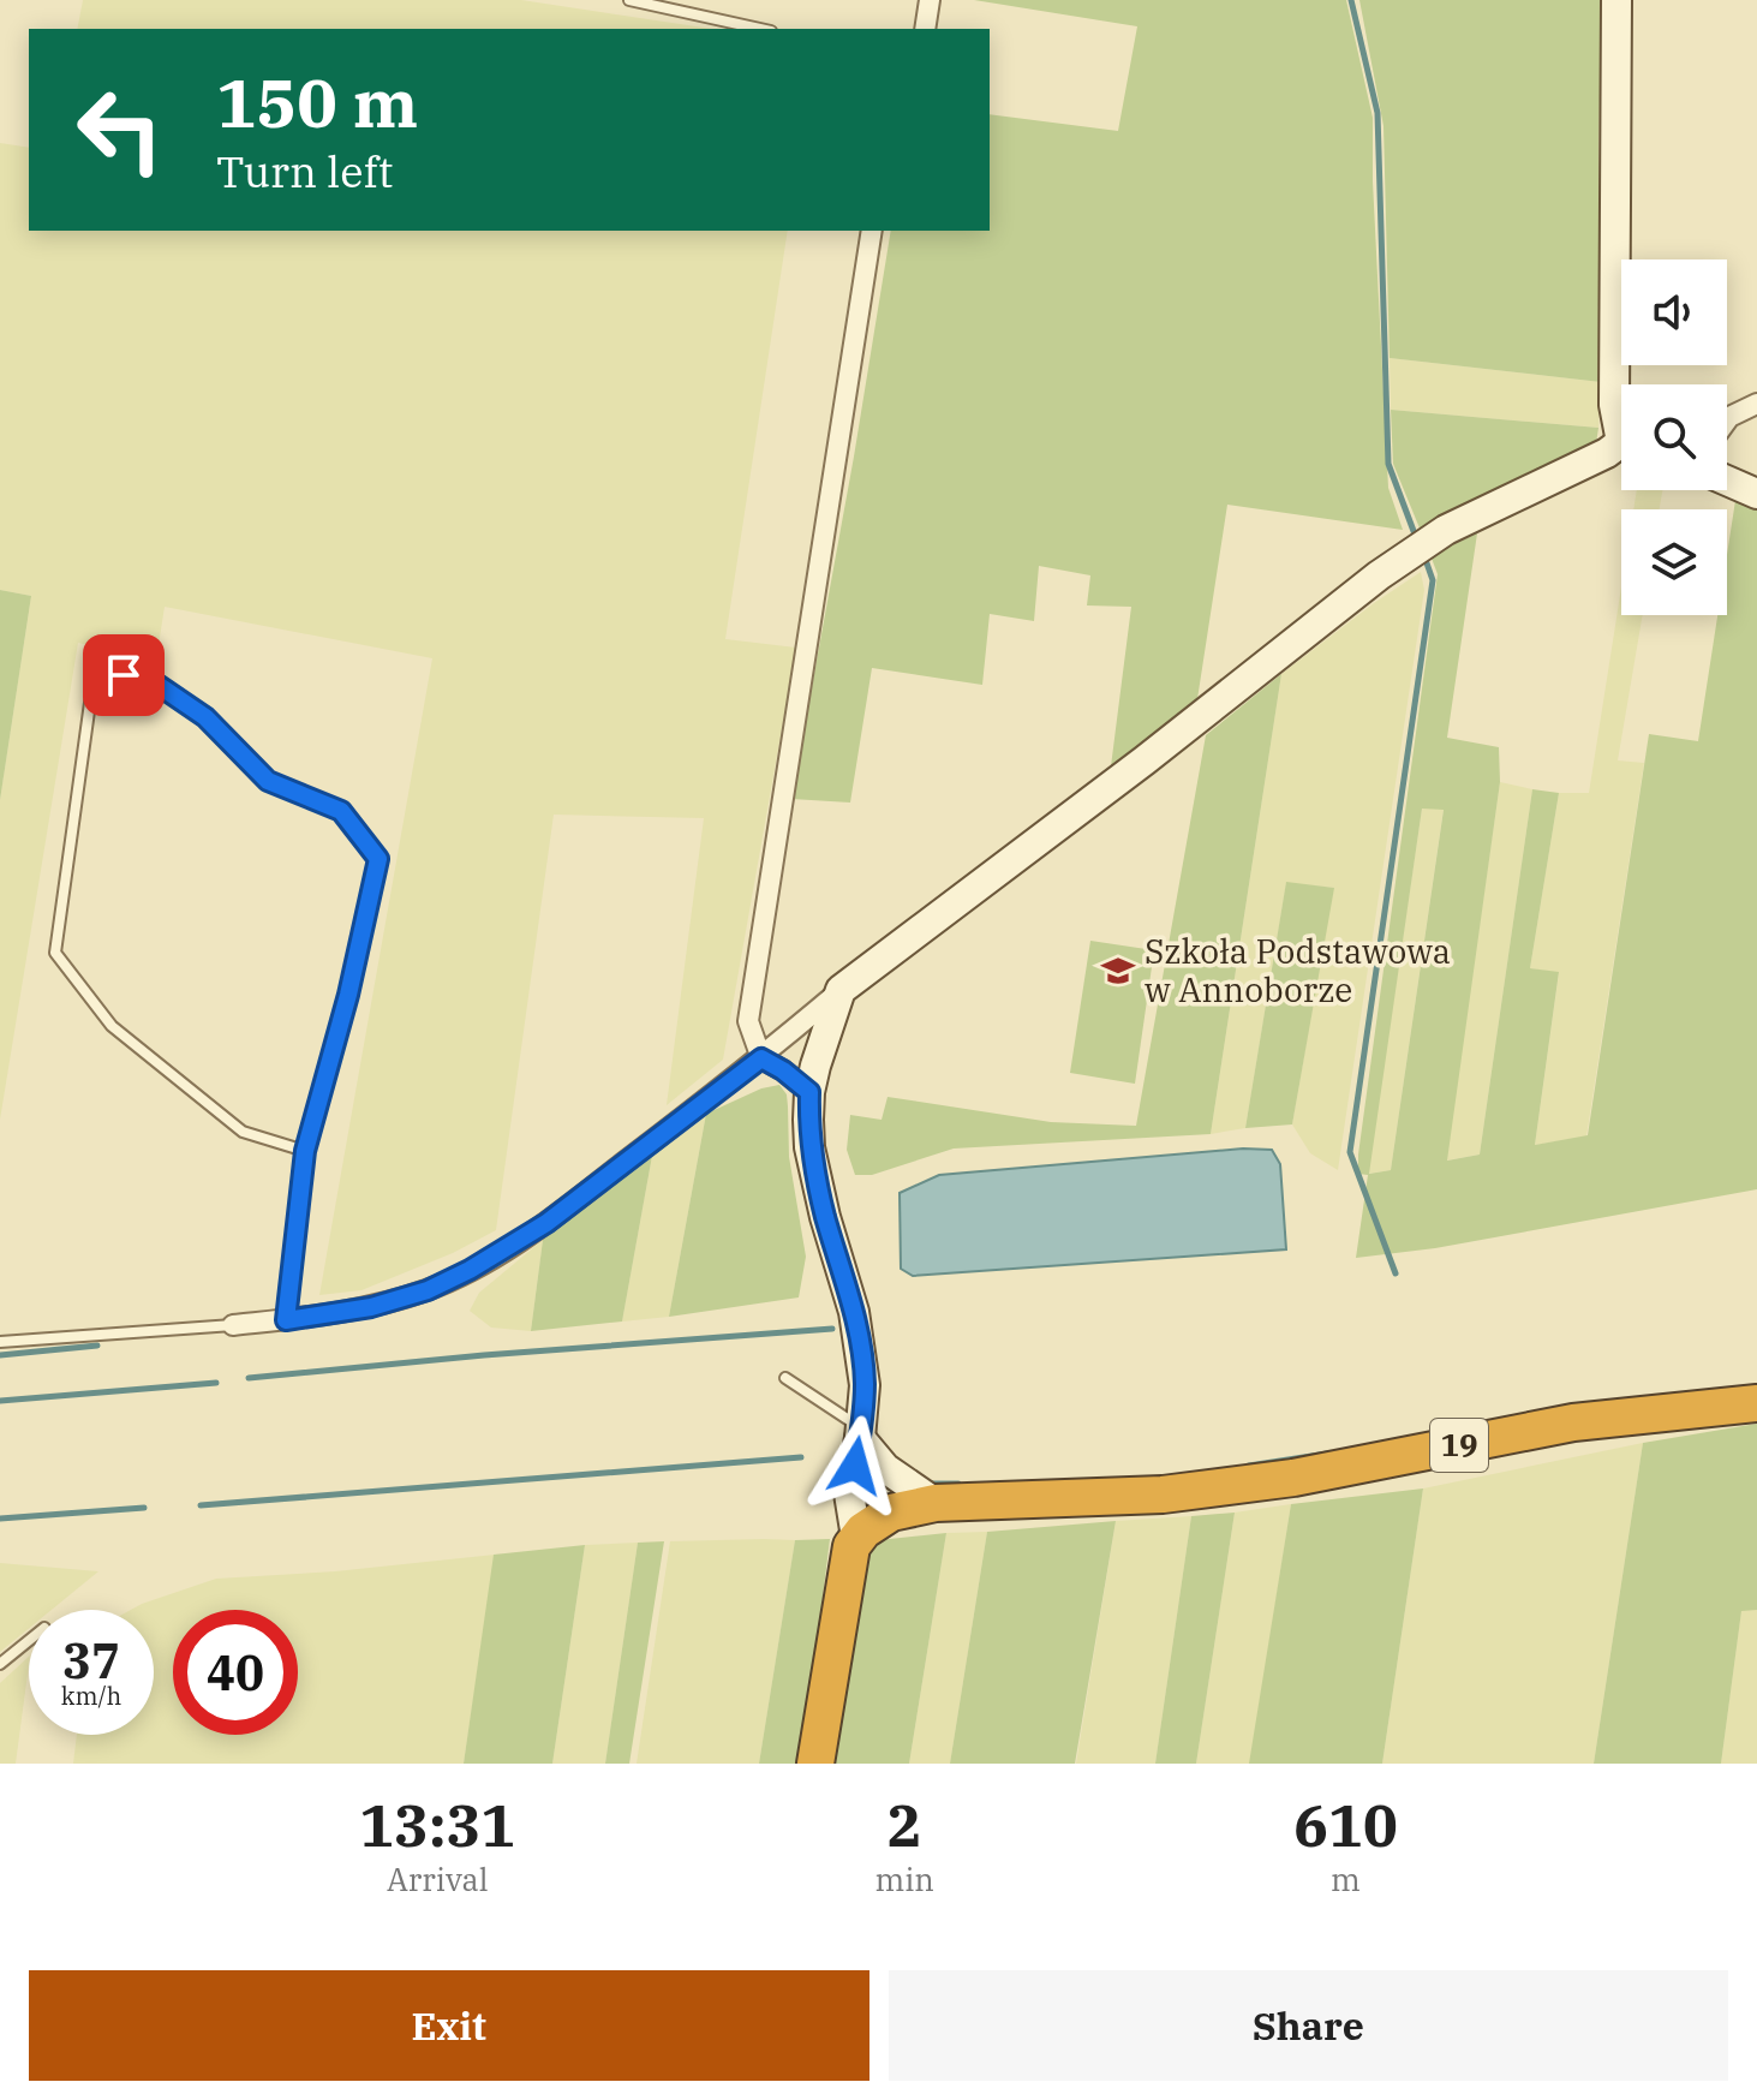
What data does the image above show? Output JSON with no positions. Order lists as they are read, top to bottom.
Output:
{
  "streets": {
    "highway": ["19"]
  },
  "places": {
    "school or university": ["Szkoła Podstawowa w Annoborze"]
  },
  "page": {
    "turn": ["150 m", "Turn left"],
    "speed": "37 km/h",
    "limit": "40",
    "eta": [
      "13:31",
      "Arrival",
      "2",
      "min",
      "610",
      "m"
    ],
    "buttons": ["Exit", "Share"]
  }
}
